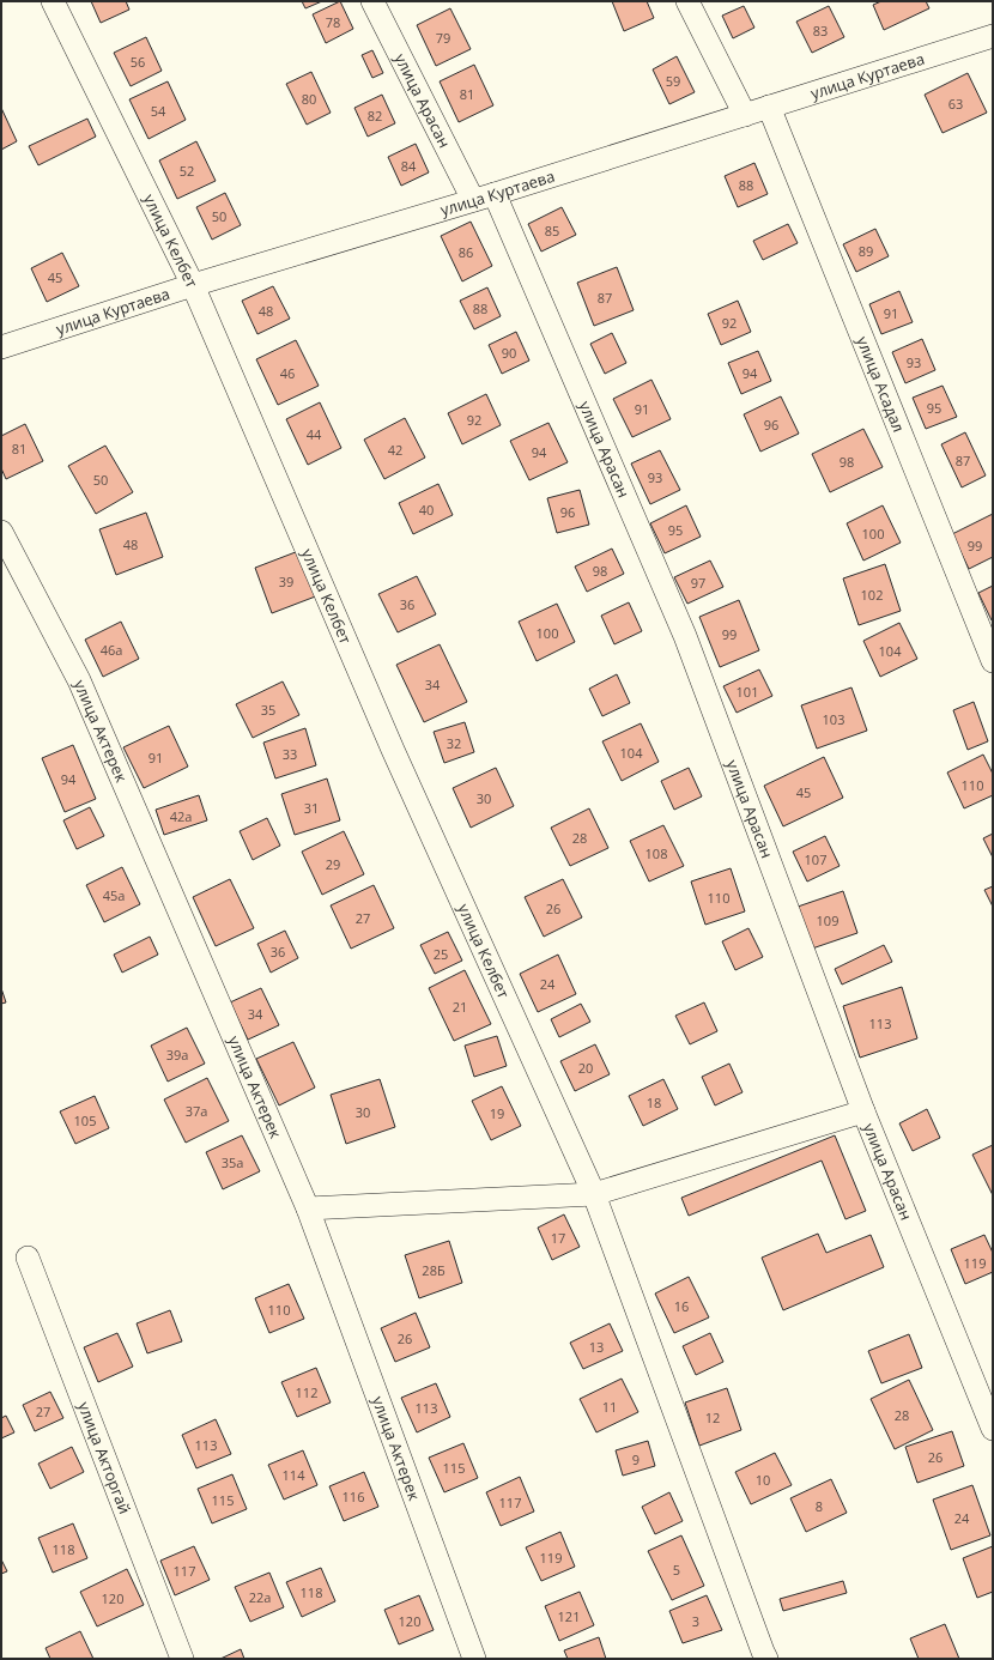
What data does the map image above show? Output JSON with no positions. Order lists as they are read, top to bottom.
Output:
{
  "streets": {
    "street": [
      "улица Куртаева",
      "улица Арасан",
      "улица Келбет",
      "улица Асадал",
      "улица Актерек",
      "улица Акторгай"
    ]
  },
  "crossings": [
    ["улица Куртаева", "улица Арасан"],
    ["улица Куртаева", "улица Келбет"],
    ["улица Куртаева", "улица Асадал"]
  ],
  "house_numbers": [
    "78",
    "83",
    "79",
    "56",
    "59",
    "81",
    "80",
    "63",
    "54",
    "82",
    "84",
    "52",
    "88",
    "50",
    "85",
    "89",
    "86",
    "45",
    "87",
    "88",
    "48",
    "91",
    "92",
    "90",
    "93",
    "46",
    "94",
    "95",
    "91",
    "92",
    "96",
    "44",
    "81",
    "42",
    "94",
    "87",
    "98",
    "93",
    "50",
    "40",
    "96",
    "95",
    "100",
    "48",
    "99",
    "98",
    "39",
    "97",
    "102",
    "36",
    "100",
    "99",
    "46а",
    "104",
    "34",
    "101",
    "35",
    "103",
    "32",
    "104",
    "33",
    "91",
    "94",
    "110",
    "45",
    "30",
    "31",
    "42а",
    "28",
    "108",
    "107",
    "29",
    "45а",
    "110",
    "26",
    "27",
    "109",
    "36",
    "25",
    "24",
    "21",
    "34",
    "113",
    "39а",
    "20",
    "18",
    "37а",
    "30",
    "19",
    "105",
    "35а",
    "17",
    "119",
    "28Б",
    "16",
    "110",
    "26",
    "13",
    "112",
    "11",
    "113",
    "27",
    "28",
    "12",
    "113",
    "26",
    "9",
    "115",
    "114",
    "10",
    "116",
    "115",
    "117",
    "8",
    "24",
    "118",
    "119",
    "5",
    "117",
    "118",
    "22а",
    "120",
    "121",
    "120",
    "3"
  ]
}
